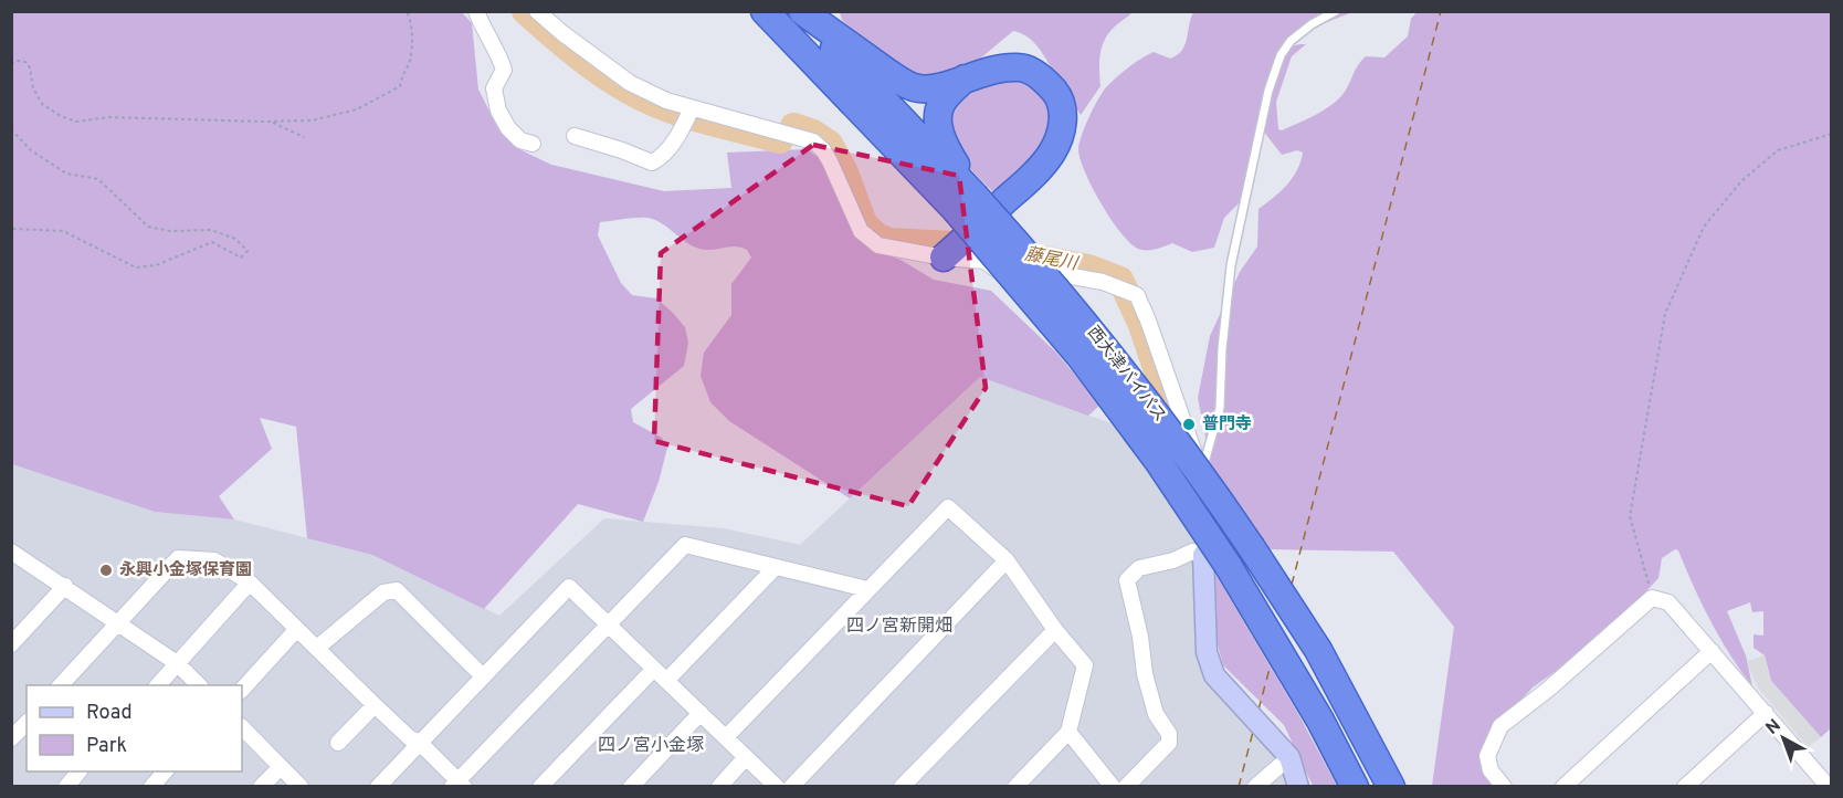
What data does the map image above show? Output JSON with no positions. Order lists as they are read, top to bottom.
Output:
{
  "streets": {
    "highway": ["西大津バイパス"]
  },
  "districts": ["四ノ宮新開畑", "四ノ宮小金塚"],
  "water": ["藤尾川"],
  "places": ["普門寺", "永興小金塚保育園"],
  "legend": ["Road", "Park"],
  "north": "top left"
}
